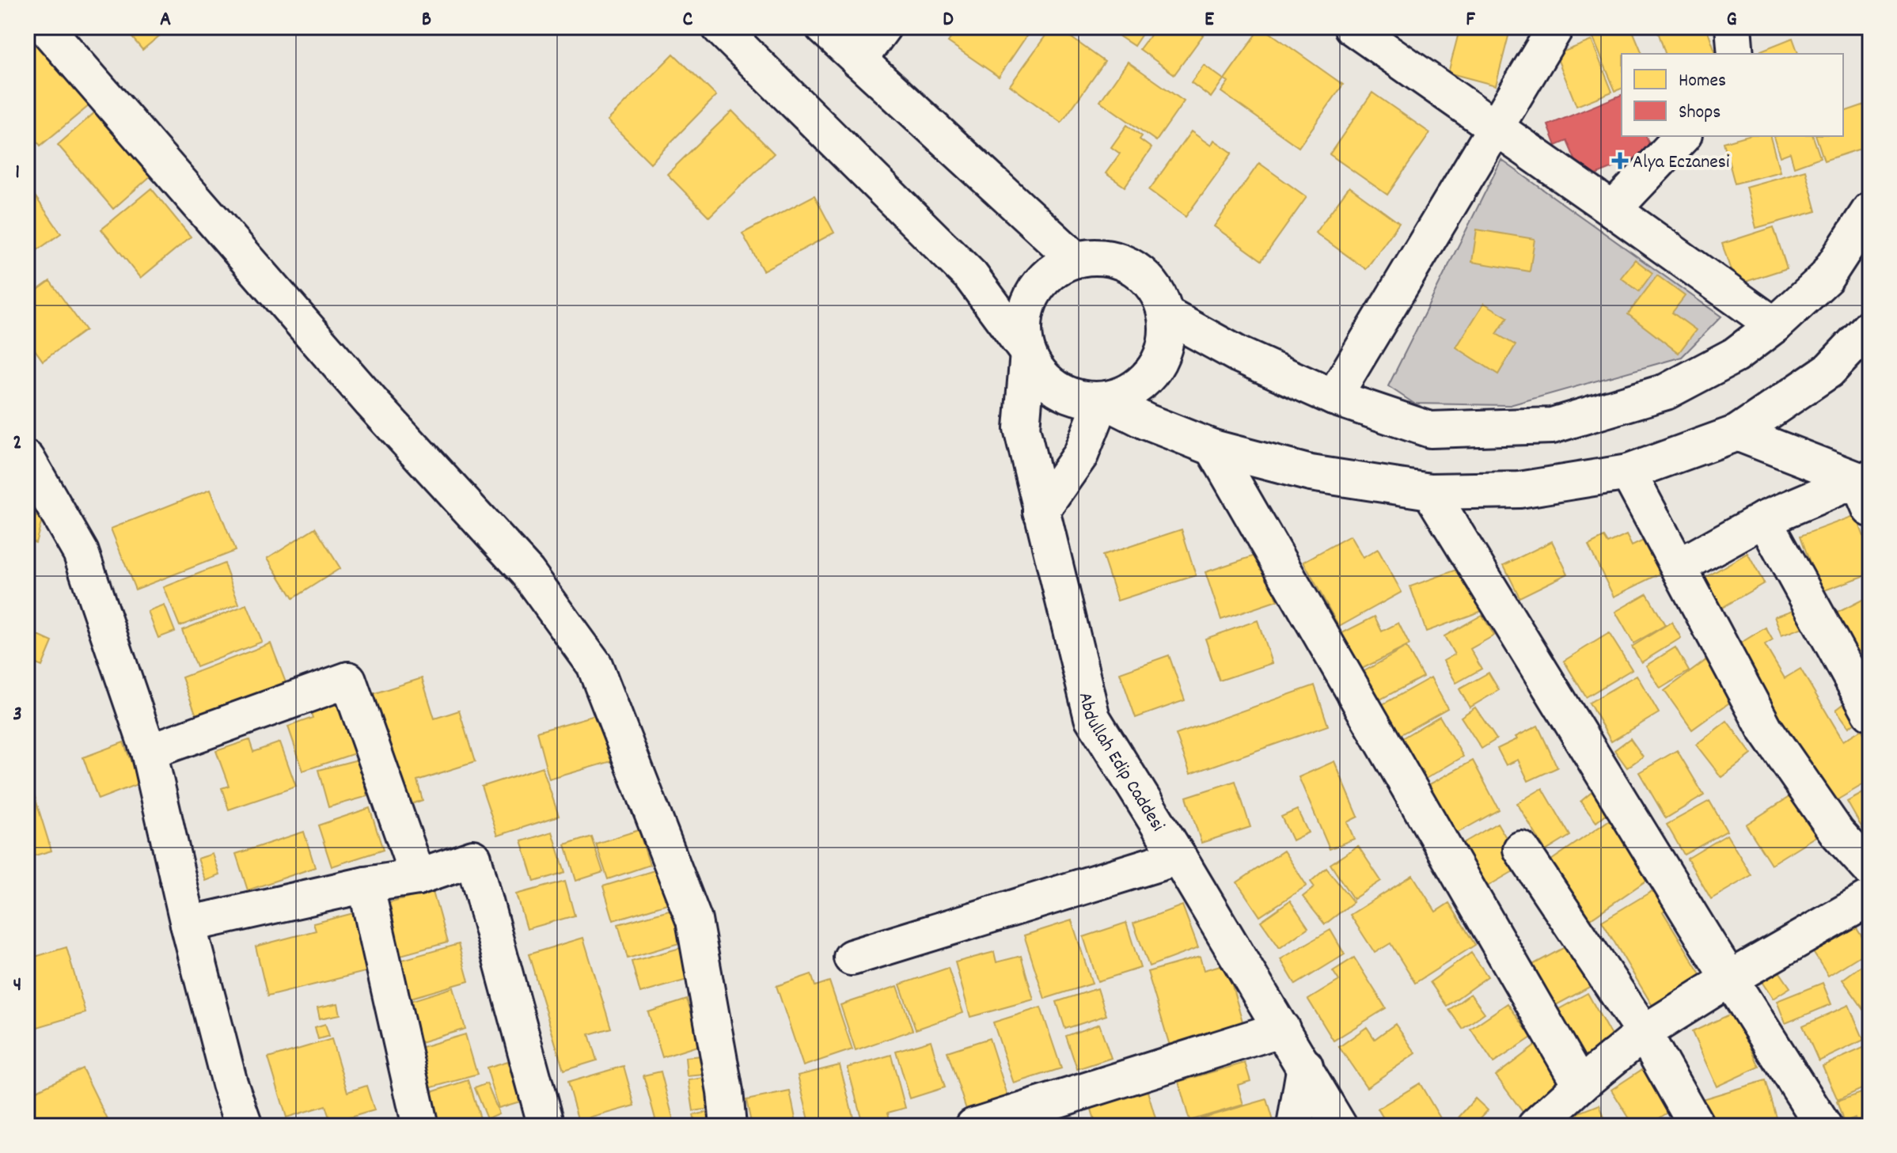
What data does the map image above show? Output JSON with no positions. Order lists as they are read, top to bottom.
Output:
{
  "streets": {
    "street": ["Abdullah Edip Caddesi"]
  },
  "places": {
    "health": ["Alya Eczanesi"]
  },
  "legend": ["Homes", "Shops"],
  "grid": {
    "columns": [
      "A",
      "B",
      "C",
      "D",
      "E",
      "F",
      "G"
    ],
    "rows": [
      "1",
      "2",
      "3",
      "4"
    ]
  }
}
